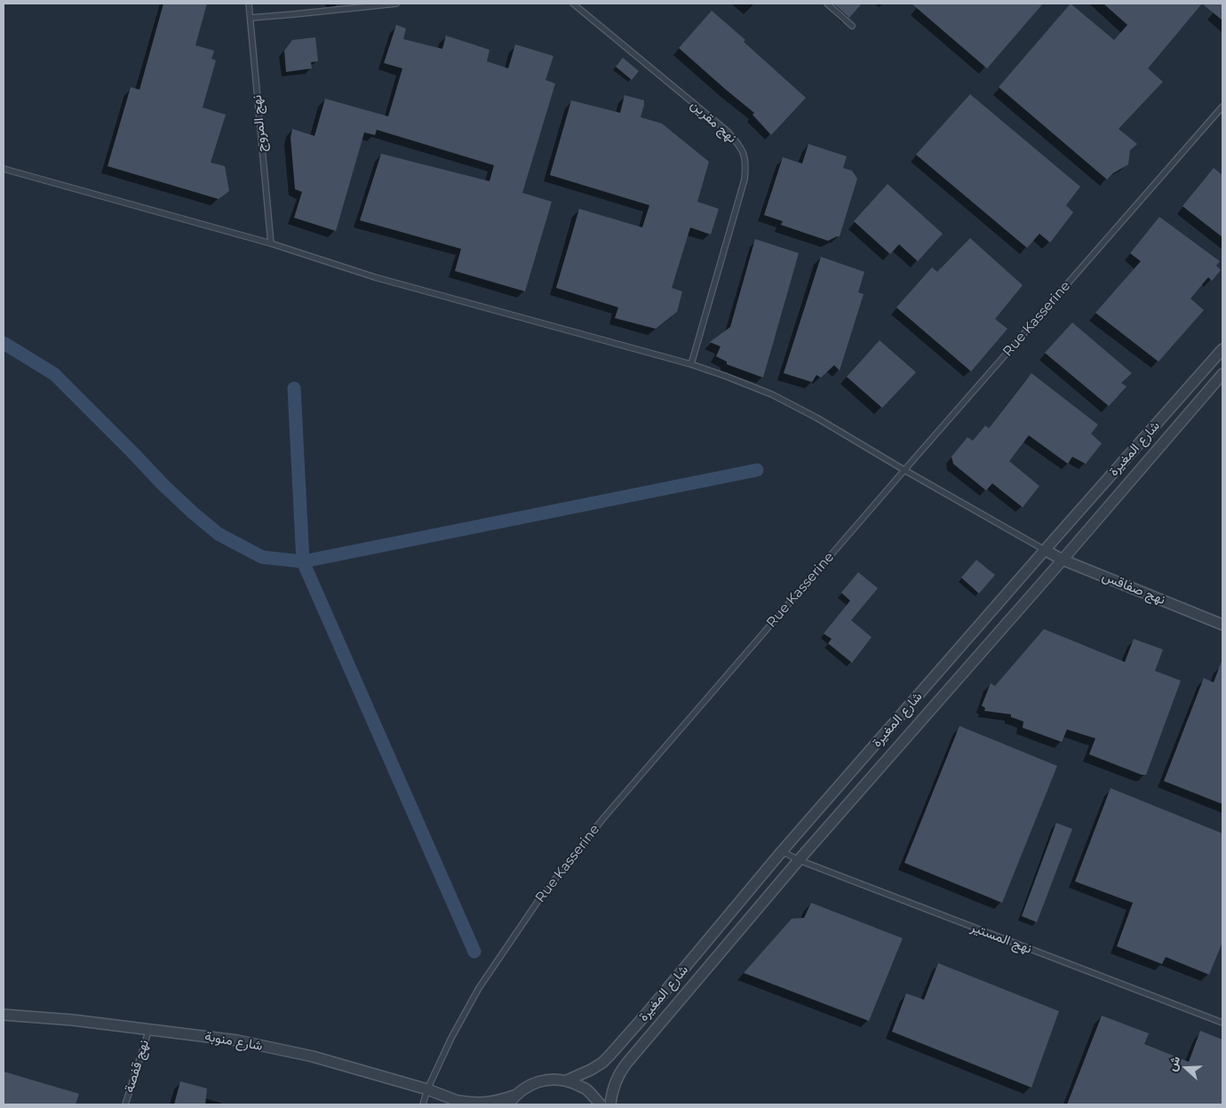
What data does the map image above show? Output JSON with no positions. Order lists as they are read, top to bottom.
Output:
{
  "streets": {
    "street": ["شارع المغيرة", "نهج صفاقس", "شارع منوبة"],
    "lane": [
      "نهج مقرين",
      "نهج المروج",
      "Rue Kasserine",
      "نهج المستير",
      "نهج قفصة"
    ]
  },
  "crossings": [
    ["Rue Kasserine", "شارع منوبة"],
    ["شارع المغيرة", "نهج صفاقس"],
    ["شارع المغيرة", "نهج المستير"],
    ["شارع منوبة", "نهج قفصة"]
  ],
  "north": "left"
}
